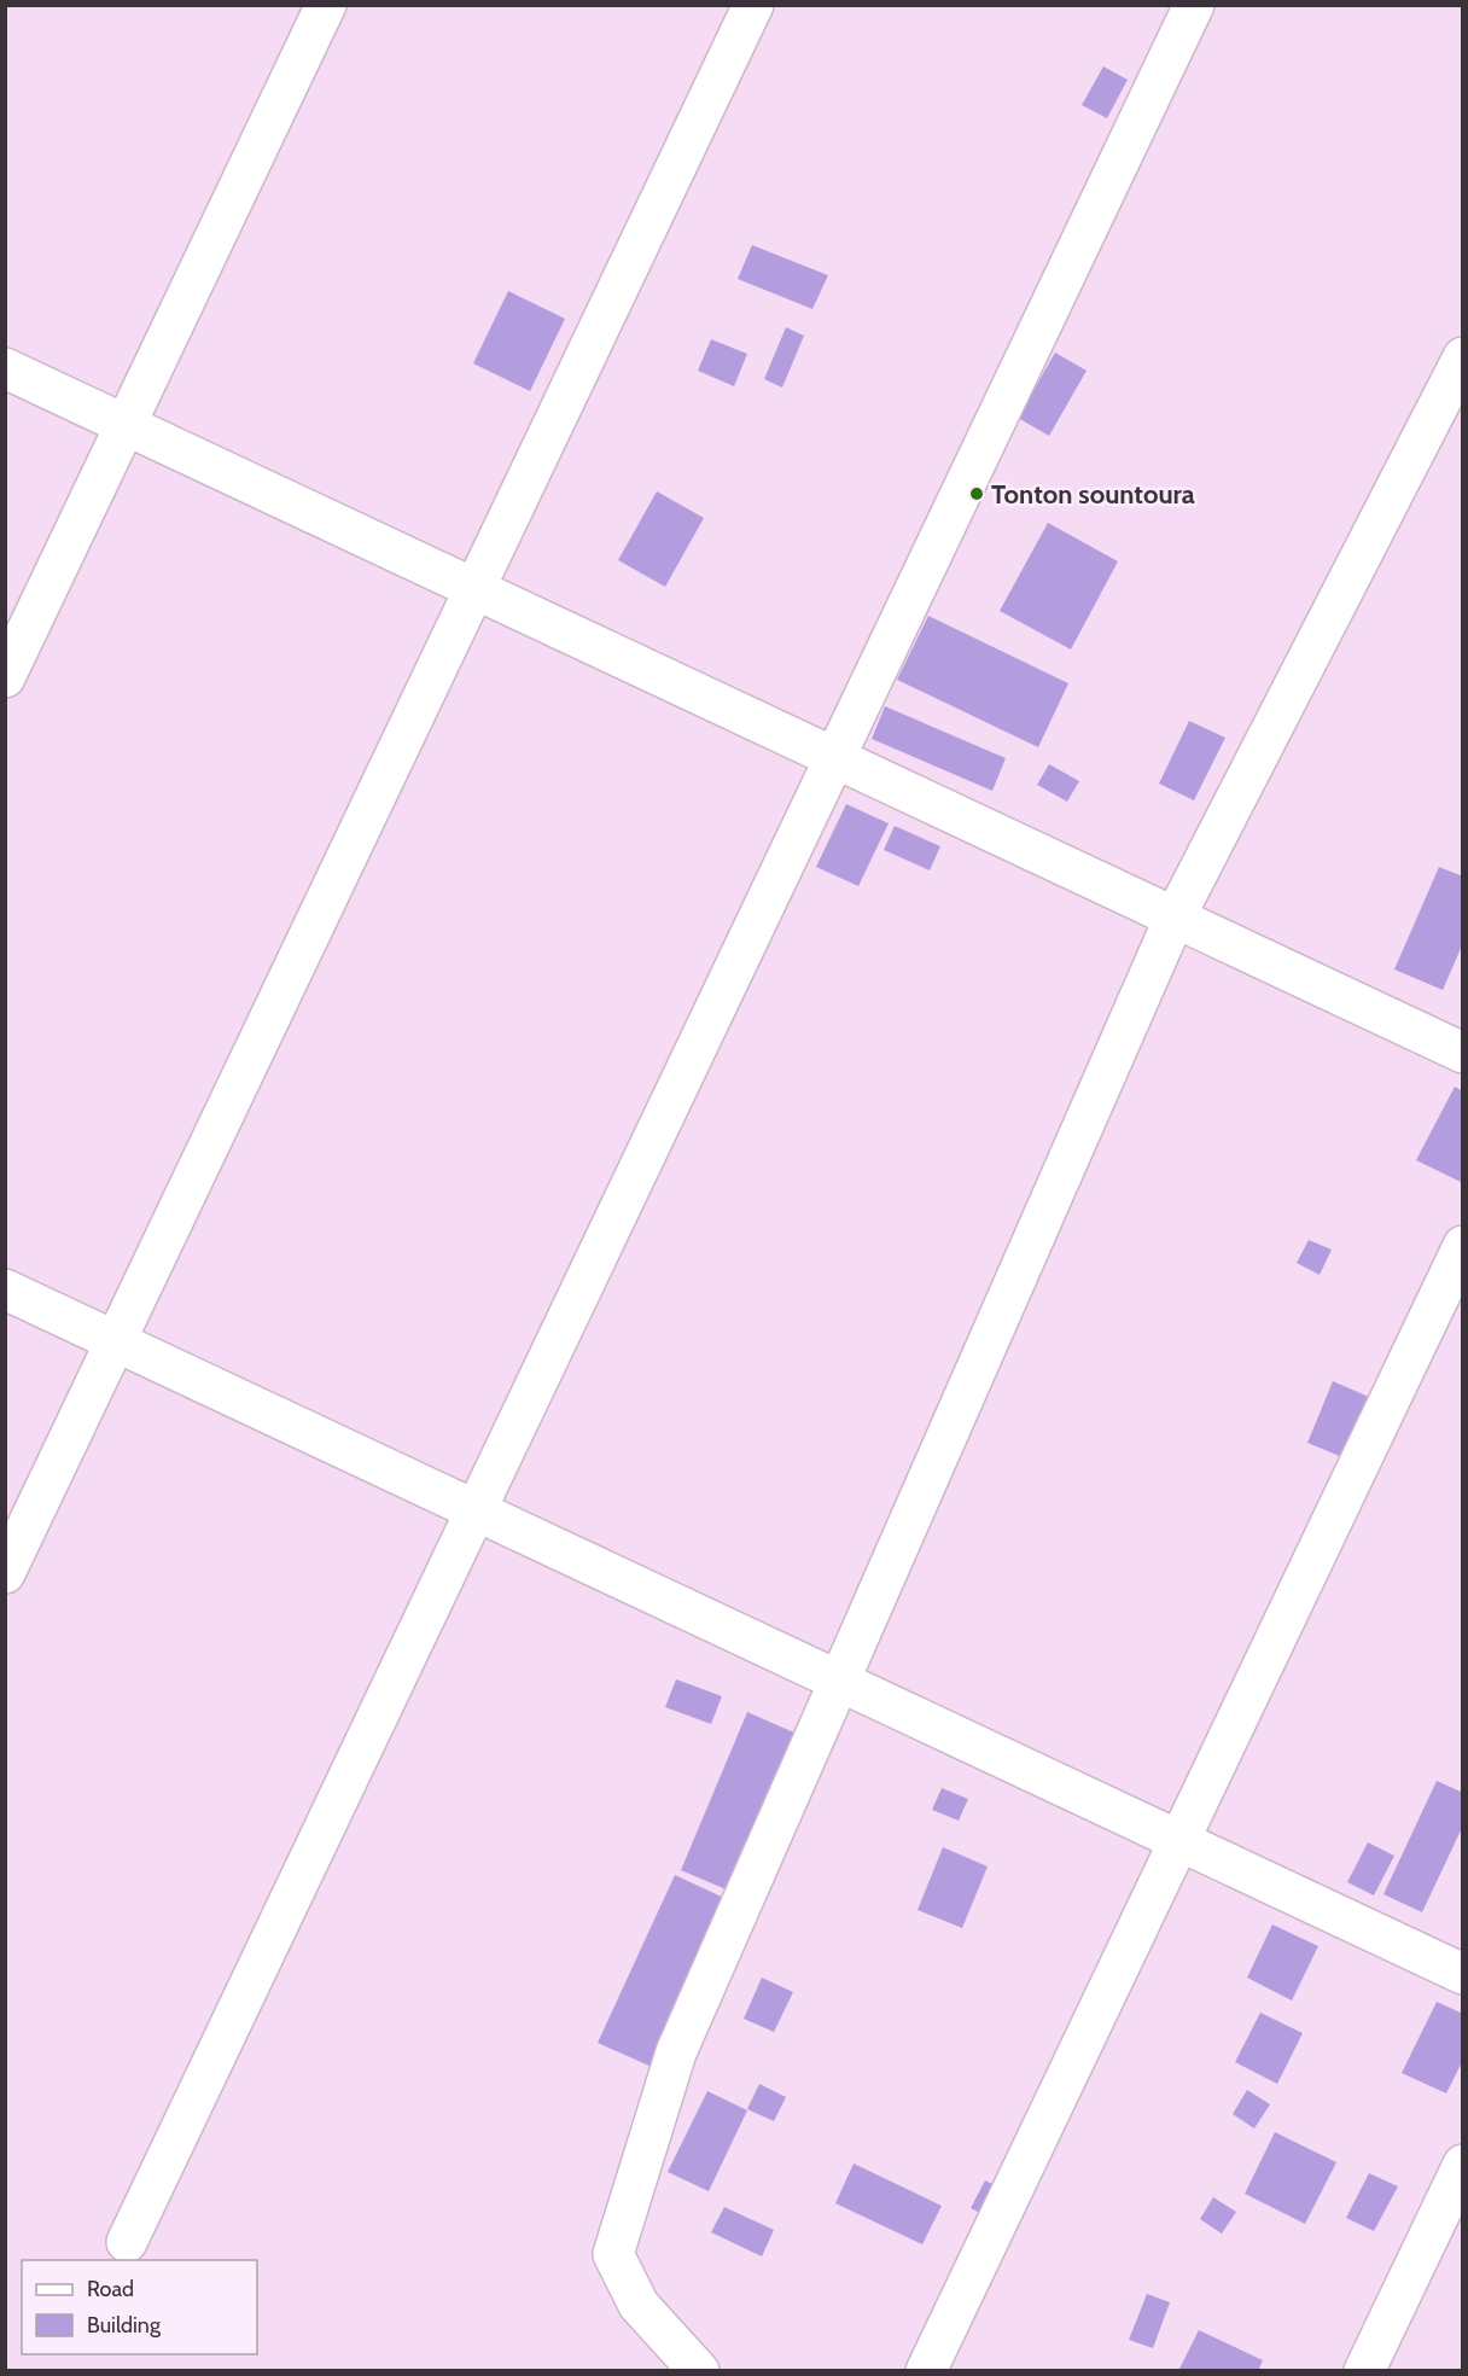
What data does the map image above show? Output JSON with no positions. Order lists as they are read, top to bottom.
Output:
{
  "places": ["Tonton sountoura"],
  "legend": ["Road", "Building"]
}
